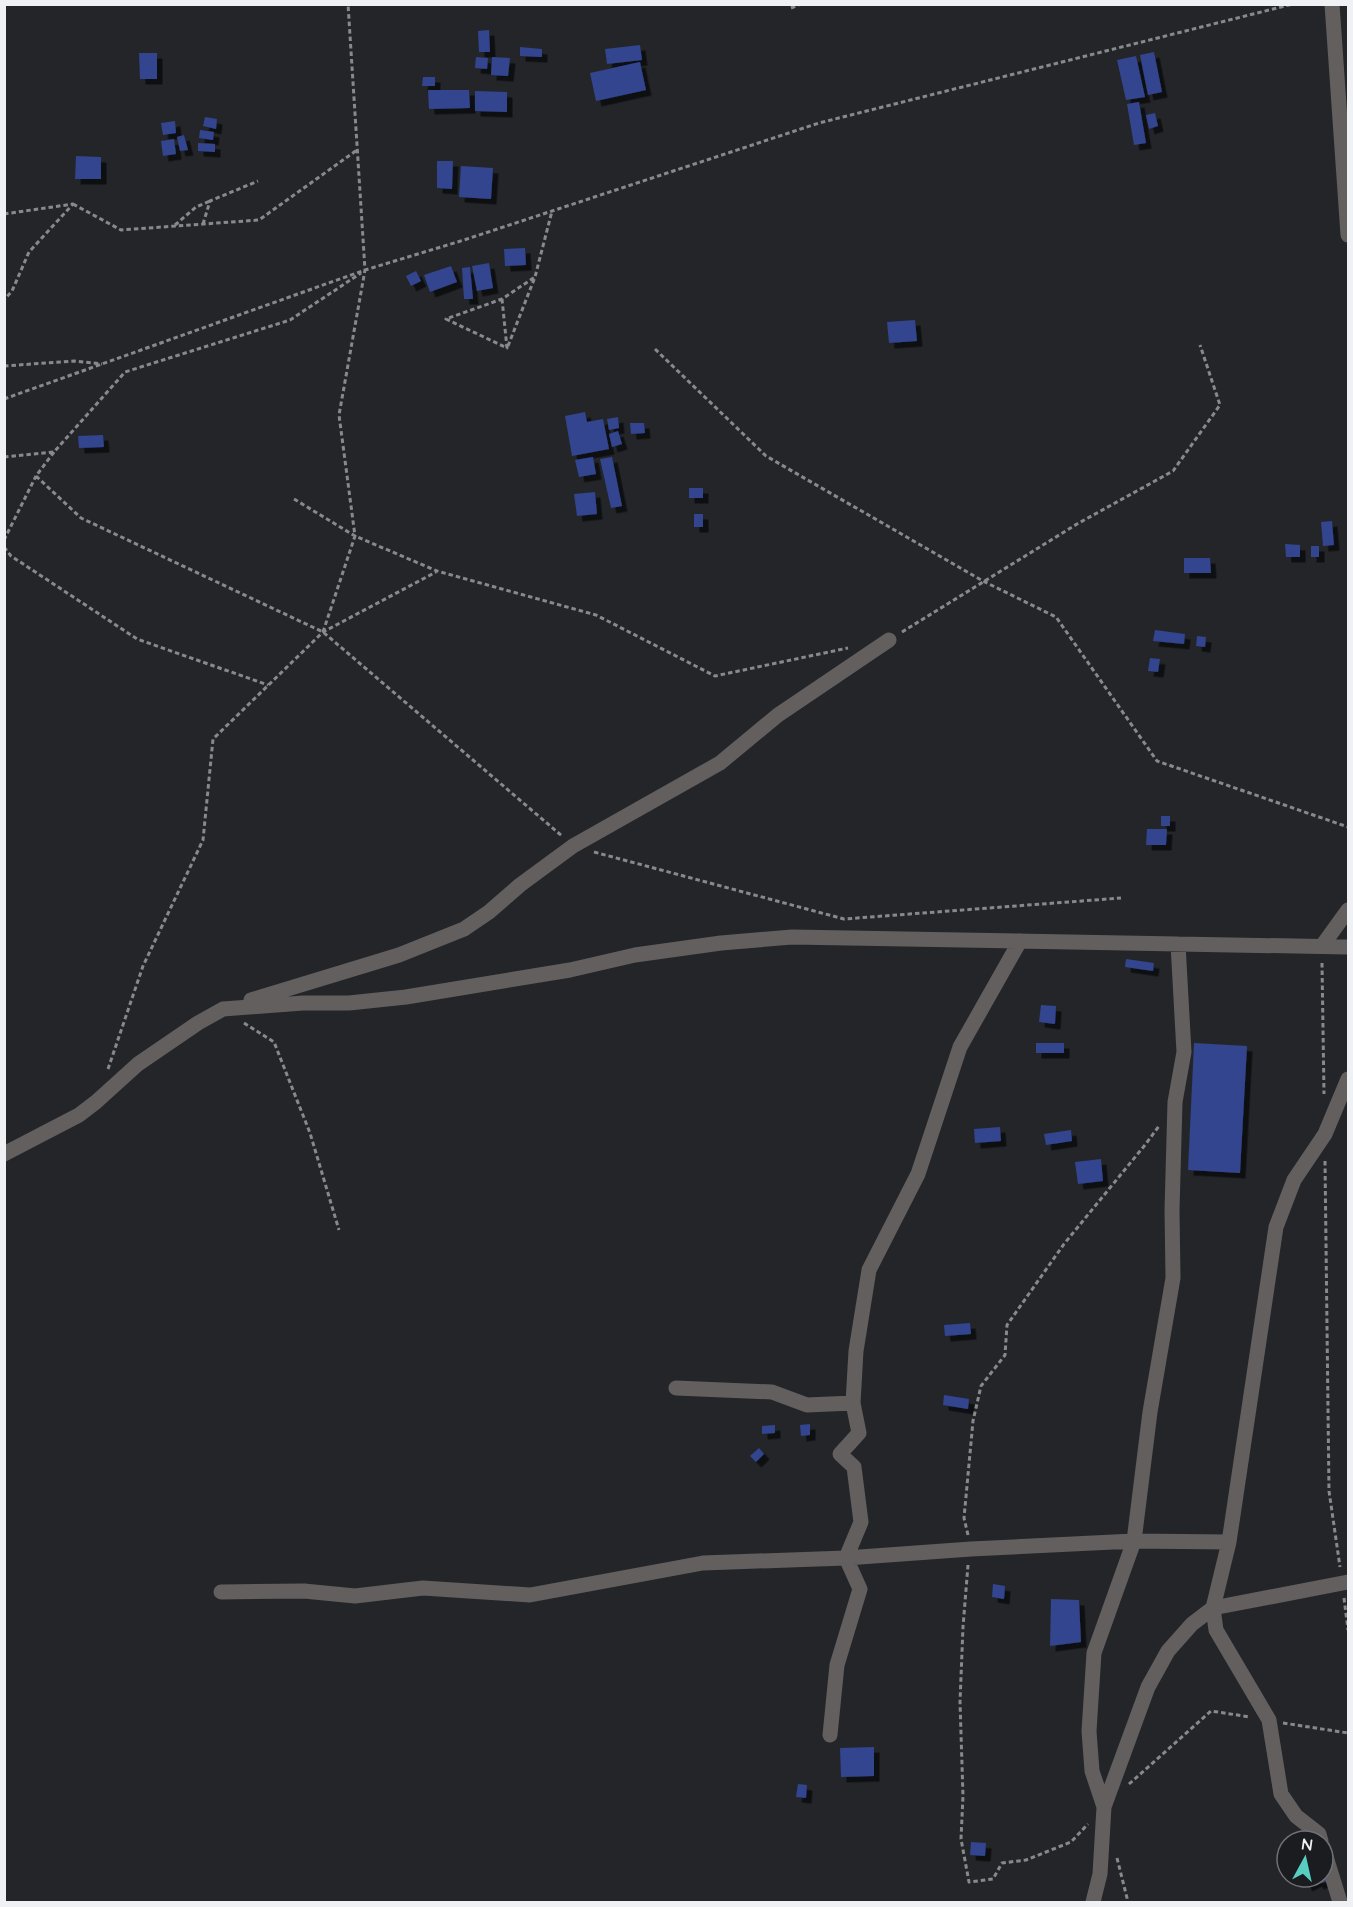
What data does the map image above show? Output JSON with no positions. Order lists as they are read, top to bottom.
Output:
{
  "north": "top"
}
